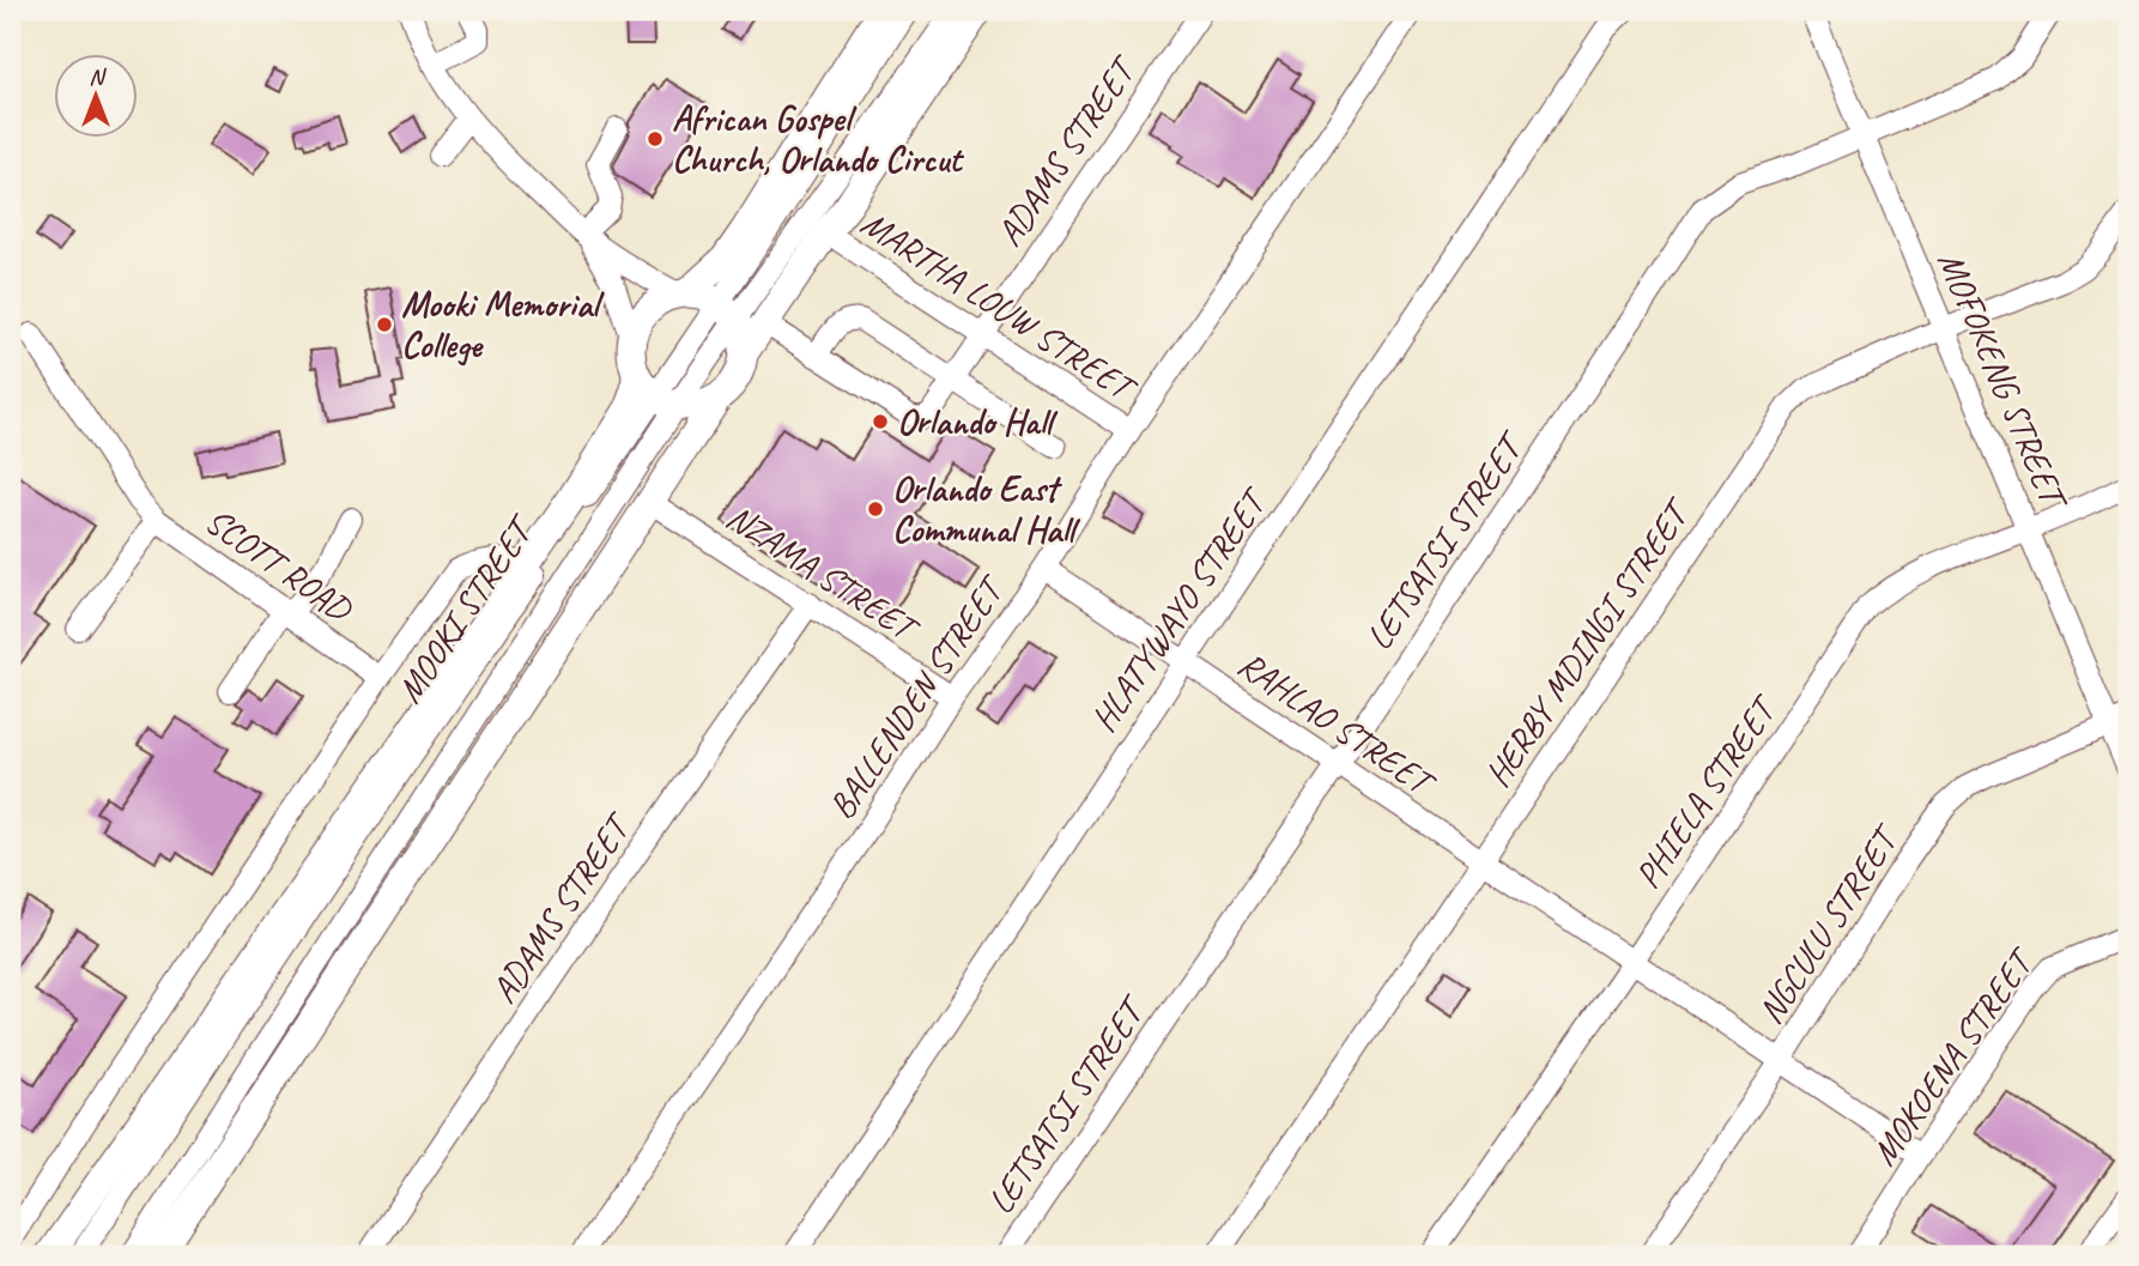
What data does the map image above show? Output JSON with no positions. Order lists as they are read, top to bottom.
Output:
{
  "streets": {
    "main road": ["MOOKI STREET"],
    "street": [
      "ADAMS STREET",
      "MARTHA LOUW STREET",
      "MOFOKENG STREET",
      "LETSATSI STREET",
      "SCOTT ROAD",
      "NZAMA STREET",
      "HLATYWAYO STREET",
      "HERBY MDINGI STREET",
      "BALLENDEN STREET",
      "RAHLAO STREET",
      "PHIELA STREET",
      "NGCULU STREET",
      "MOKOENA STREET"
    ]
  },
  "crossings": [
    ["ADAMS STREET", "MARTHA LOUW STREET"],
    ["ADAMS STREET", "NZAMA STREET"],
    ["MARTHA LOUW STREET", "BALLENDEN STREET"],
    ["MOFOKENG STREET", "LETSATSI STREET"],
    ["MOFOKENG STREET", "HERBY MDINGI STREET"],
    ["MOFOKENG STREET", "PHIELA STREET"],
    ["MOFOKENG STREET", "NGCULU STREET"],
    ["LETSATSI STREET", "RAHLAO STREET"],
    ["NZAMA STREET", "BALLENDEN STREET"],
    ["HLATYWAYO STREET", "RAHLAO STREET"],
    ["HERBY MDINGI STREET", "RAHLAO STREET"],
    ["BALLENDEN STREET", "RAHLAO STREET"],
    ["RAHLAO STREET", "PHIELA STREET"],
    ["RAHLAO STREET", "NGCULU STREET"],
    ["RAHLAO STREET", "MOKOENA STREET"]
  ],
  "places": [
    "African Gospel Church, Orlando Circut",
    "Mooki Memorial College",
    "Orlando Hall",
    "Orlando East Communal Hall"
  ],
  "north": "top"
}
